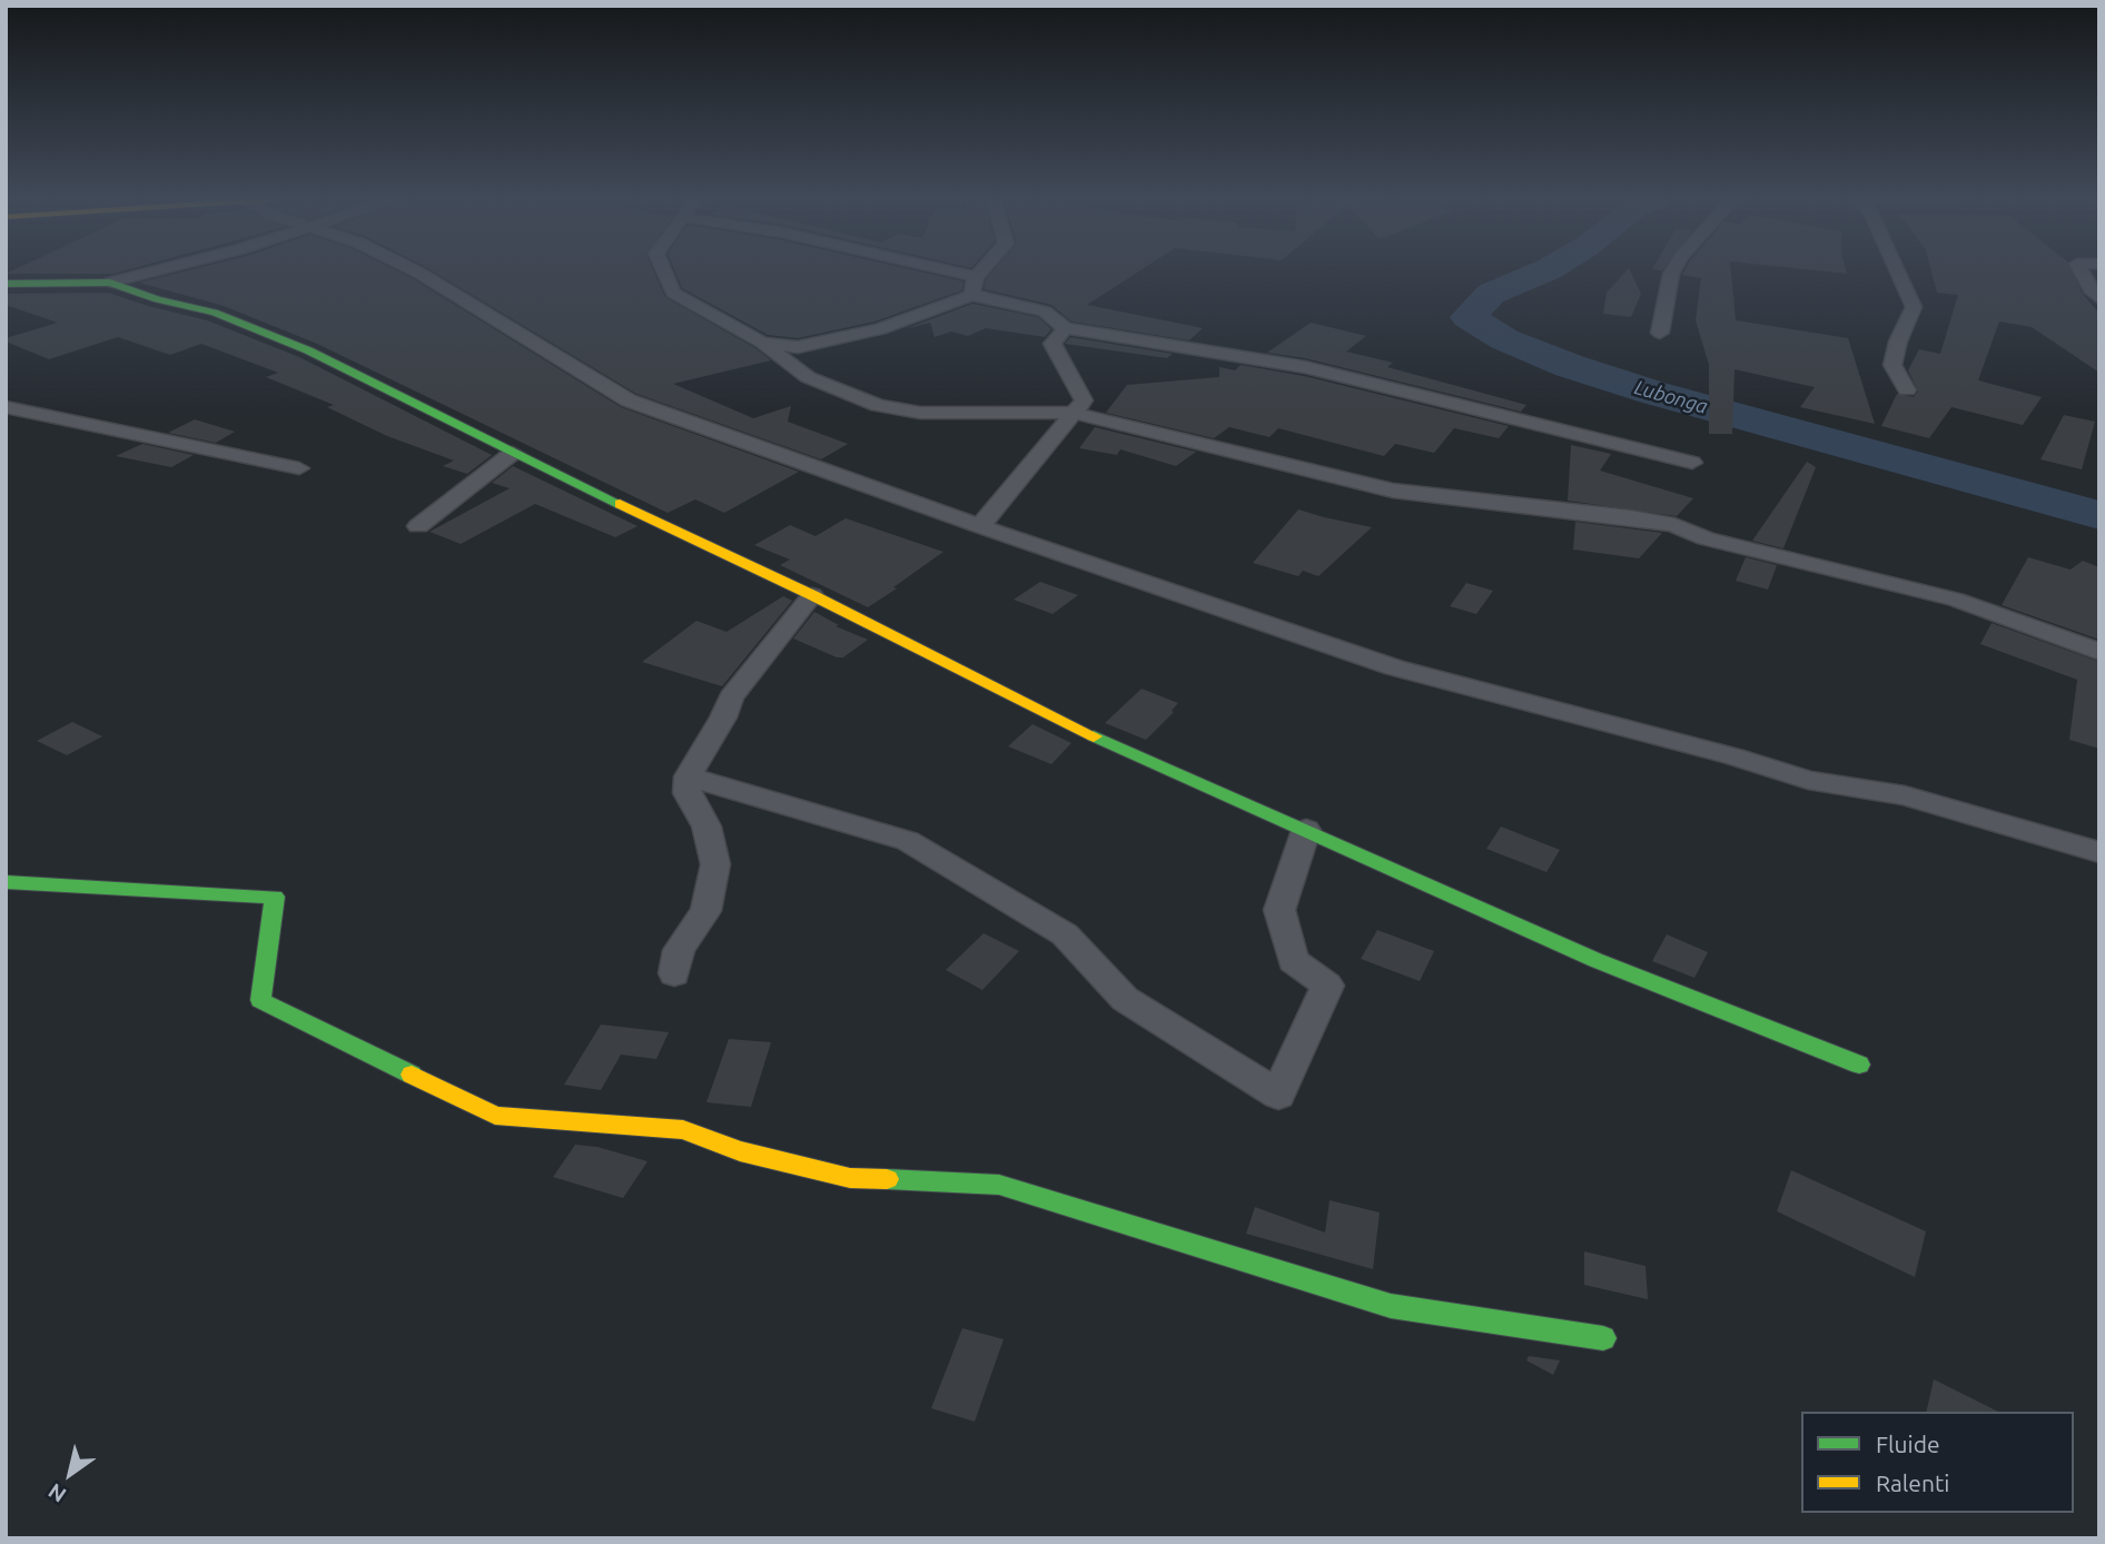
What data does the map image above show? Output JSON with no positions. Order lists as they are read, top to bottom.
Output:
{
  "water": ["Lubonga"],
  "legend": ["Fluide", "Ralenti"],
  "north": "bottom left"
}
